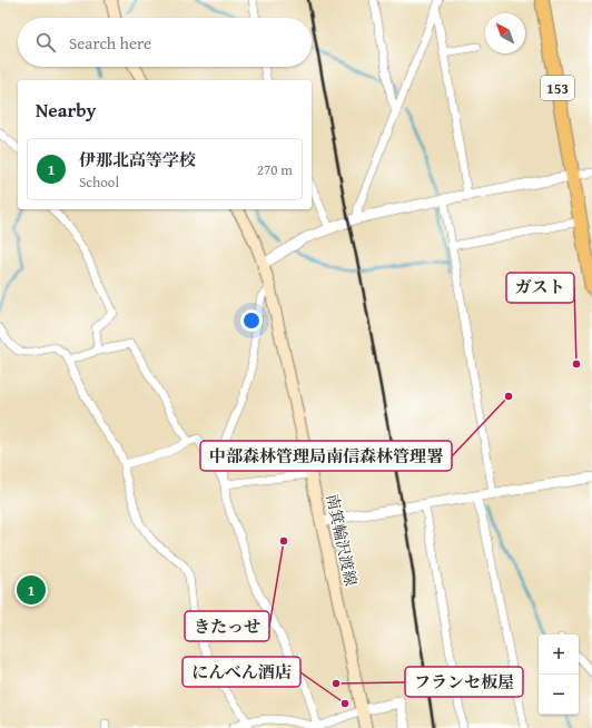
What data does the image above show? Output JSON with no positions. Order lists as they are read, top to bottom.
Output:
{
  "streets": {
    "highway": ["153"],
    "main road": ["南箕輪沢渡線"]
  },
  "places": [
    "ガスト",
    "中部森林管理局南信森林管理署",
    "きたっせ",
    "フランセ板屋",
    "にんべん酒店"
  ],
  "north": "top left",
  "page": {
    "search": "Search here",
    "heading": "Nearby",
    "list": [
      {
        "mark": "1",
        "name": "伊那北高等学校",
        "note": "School",
        "value": "270 m"
      }
    ],
    "pins": "1",
    "map_buttons": ["+", "−"]
  }
}
